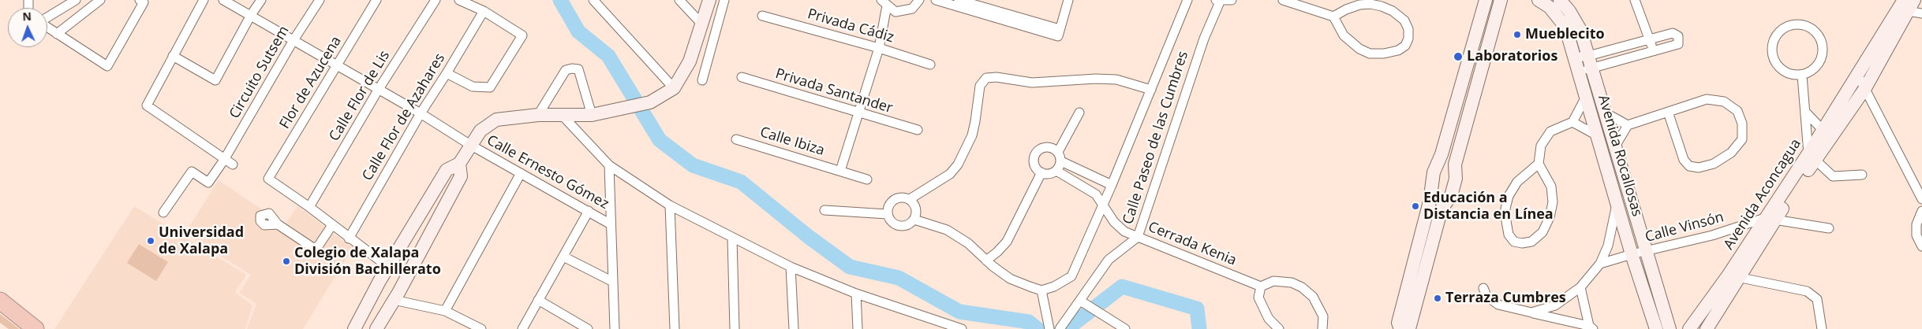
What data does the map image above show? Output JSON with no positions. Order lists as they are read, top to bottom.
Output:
{
  "streets": {
    "street": [
      "Privada Cádiz",
      "Circuito Sutsem",
      "Flor de Azucena",
      "Privada Santander",
      "Calle Flor de Lis",
      "Calle Flor de Azahares",
      "Calle Paseo de las Cumbres",
      "Calle Ibiza",
      "Avenida Rocallosas",
      "Calle Ernesto Gómez",
      "Avenida Aconcagua",
      "Calle Vinsón",
      "Cerrada Kenia"
    ]
  },
  "crossings": [
    ["Circuito Sutsem", "Calle Ernesto Gómez"],
    ["Flor de Azucena", "Calle Flor de Lis"],
    ["Flor de Azucena", "Calle Ernesto Gómez"],
    ["Calle Flor de Lis", "Calle Ernesto Gómez"],
    ["Calle Flor de Azahares", "Calle Ernesto Gómez"],
    ["Calle Paseo de las Cumbres", "Cerrada Kenia"],
    ["Avenida Rocallosas", "Calle Vinsón"],
    ["Avenida Aconcagua", "Calle Vinsón"]
  ],
  "places": [
    "Mueblecito",
    "Laboratorios",
    "Educación a Distancia en Línea",
    "Universidad de Xalapa",
    "Colegio de Xalapa División Bachillerato",
    "Terraza Cumbres"
  ],
  "north": "top"
}
